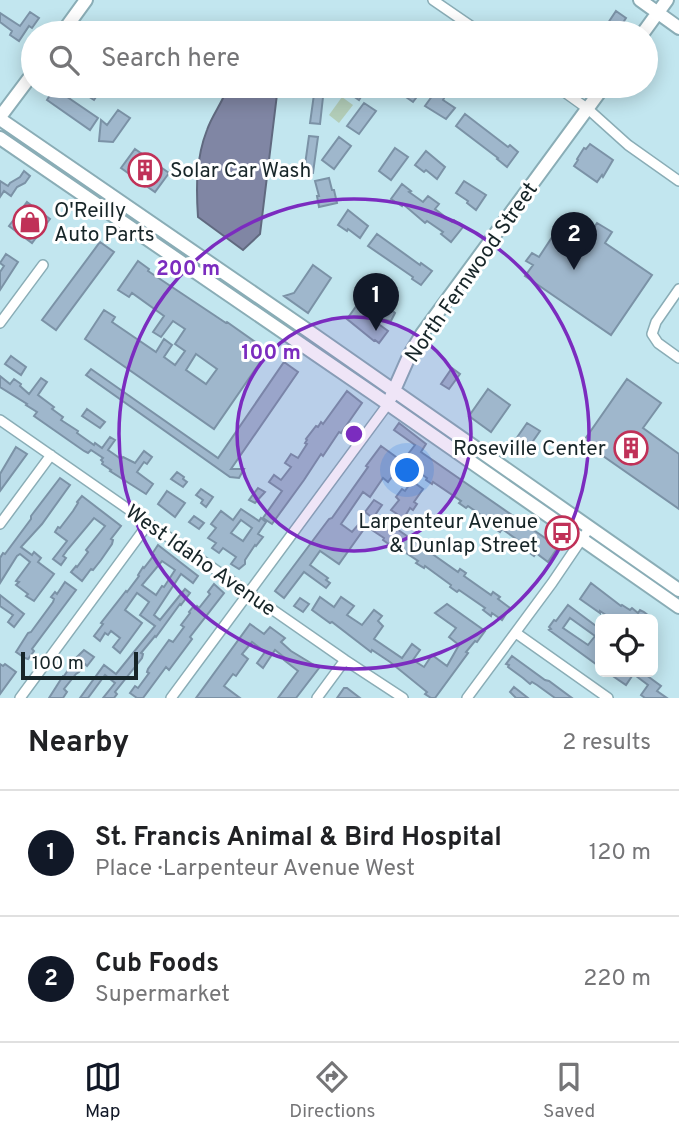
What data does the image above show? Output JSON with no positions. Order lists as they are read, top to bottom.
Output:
{
  "streets": {
    "main road": ["North Fernwood Street"],
    "street": ["West Idaho Avenue"]
  },
  "crossings": [
    ["North Fernwood Street", "West Idaho Avenue"]
  ],
  "places": {
    "building": ["Solar Car Wash", "Roseville Center"],
    "shop": ["O'Reilly Auto Parts"],
    "bus stop": ["Larpenteur Avenue & Dunlap Street"]
  },
  "scale_bar": "100 m",
  "page": {
    "search": "Search here",
    "pins": ["2", "1"],
    "scale": "100 m",
    "heading": ["Nearby", "2 results"],
    "list": [
      {
        "mark": "1",
        "name": "St. Francis Animal & Bird Hospital",
        "note": "Place · Larpenteur Avenue West",
        "value": "120 m"
      },
      {
        "mark": "2",
        "name": "Cub Foods",
        "note": "Supermarket",
        "value": "220 m"
      }
    ],
    "nav": ["Map", "Directions", "Saved"]
  },
  "rings": ["200 m", "100 m"]
}
